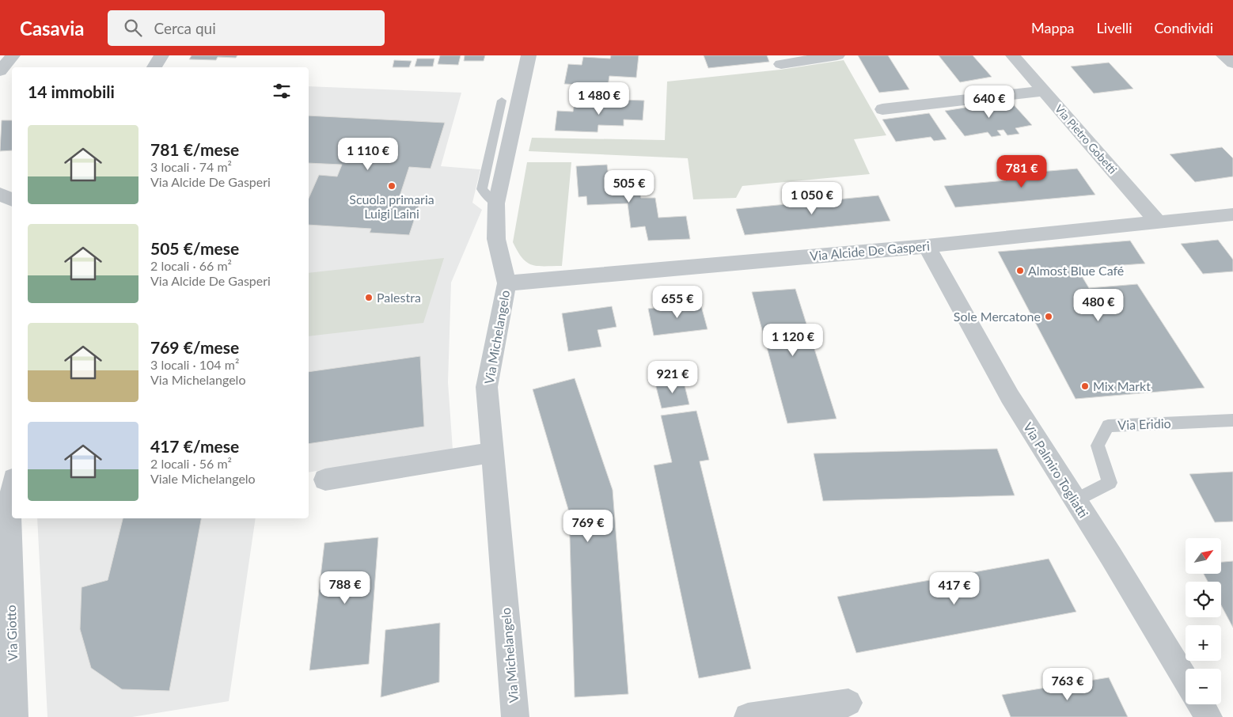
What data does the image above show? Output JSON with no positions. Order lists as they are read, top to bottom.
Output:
{
  "streets": {
    "street": [
      "Via Pietro Gobetti",
      "Via Alcide De Gasperi",
      "Via Michelangelo",
      "Via Palmiro Togliatti",
      "Via Giotto"
    ],
    "lane": ["Via Eridio"]
  },
  "crossings": [
    ["Via Pietro Gobetti", "Via Alcide De Gasperi"],
    ["Via Alcide De Gasperi", "Via Michelangelo"],
    ["Via Alcide De Gasperi", "Via Palmiro Togliatti"],
    ["Via Eridio", "Via Palmiro Togliatti"]
  ],
  "places": [
    "Scuola primaria Luigi Laini",
    "Almost Blue Café",
    "Palestra",
    "Sole Mercatone",
    "Mix Markt"
  ],
  "north": "top right",
  "page": {
    "header": "Casavia",
    "search": "Cerca qui",
    "nav": ["Mappa", "Livelli", "Condividi"],
    "heading": "14 immobili",
    "price": [
      "1 480 €",
      "640 €",
      "1 110 €",
      "781 €",
      "505 €",
      "1 050 €",
      "655 €",
      "480 €",
      "1 120 €",
      "921 €",
      "769 €",
      "788 €",
      "417 €",
      "763 €"
    ],
    "list": [
      {
        "name": "781 €/mese",
        "note": "3 locali · 74 m² · Via Alcide De Gasperi"
      },
      {
        "name": "505 €/mese",
        "note": "2 locali · 66 m² · Via Alcide De Gasperi"
      },
      {
        "name": "769 €/mese",
        "note": "3 locali · 104 m² · Via Michelangelo"
      },
      {
        "name": "417 €/mese",
        "note": "2 locali · 56 m² · Viale Michelangelo"
      }
    ],
    "map_buttons": ["+", "−"]
  }
}
